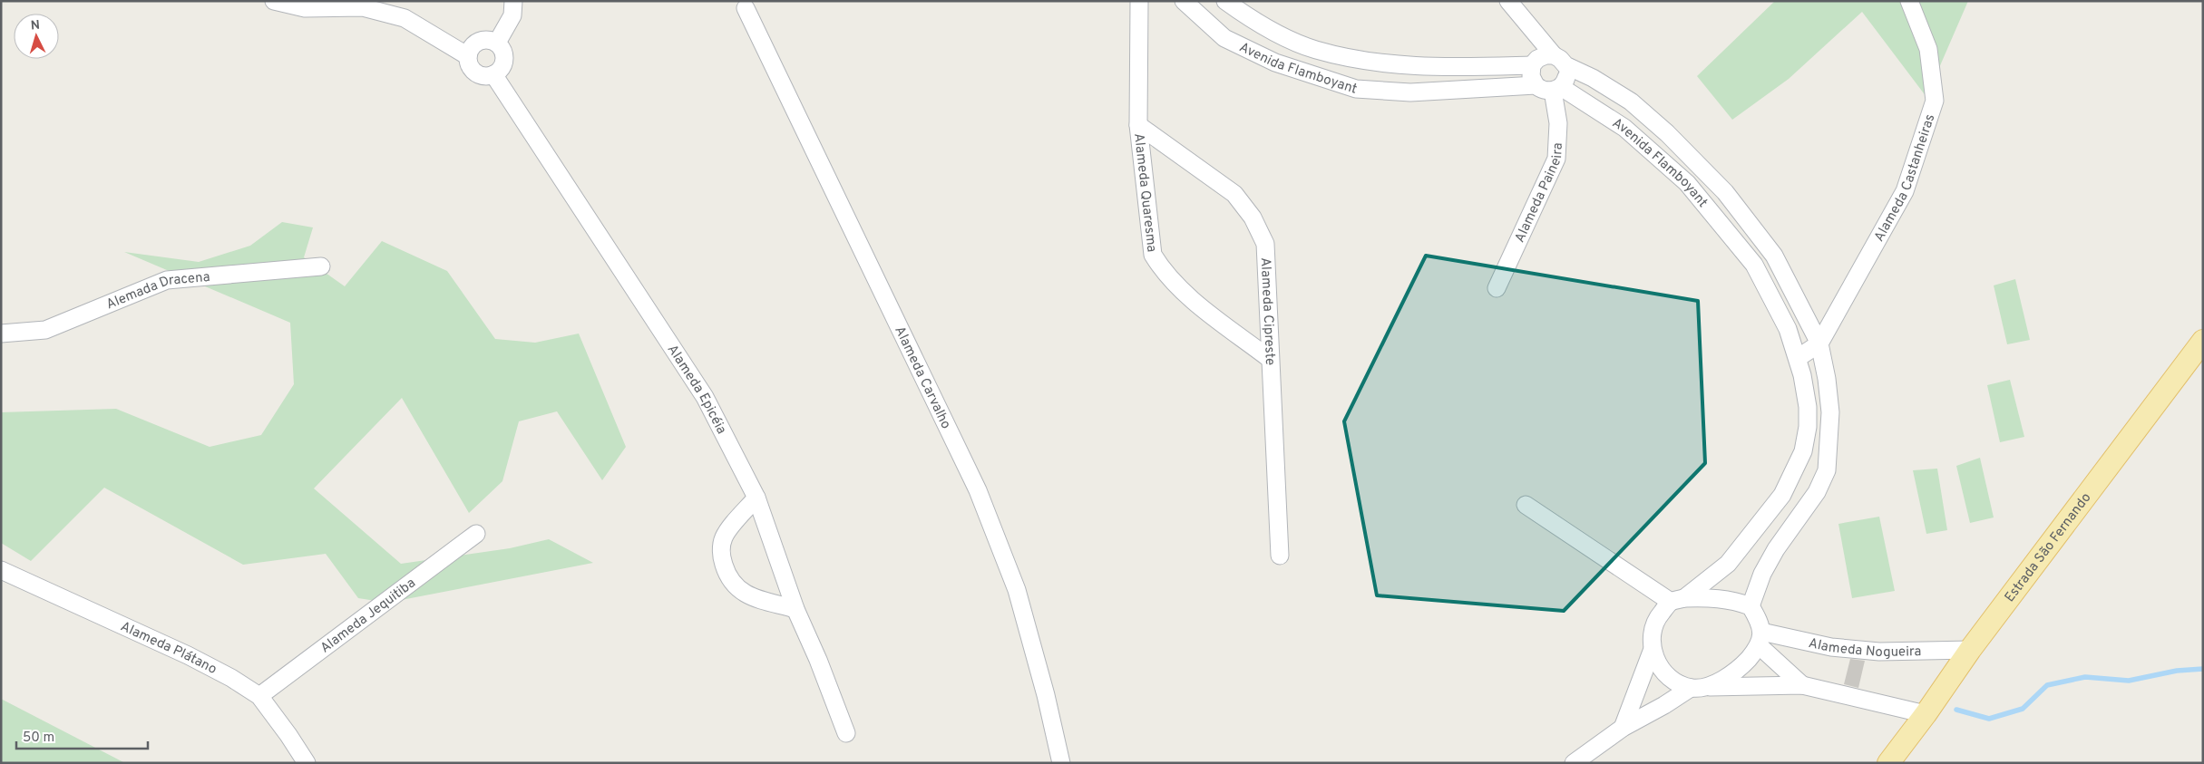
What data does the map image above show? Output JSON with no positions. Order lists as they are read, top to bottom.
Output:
{
  "streets": {
    "main road": ["Estrada São Fernando"],
    "street": [
      "Avenida Flamboyant",
      "Alameda Castanheiras",
      "Alameda Paineira",
      "Alameda Quaresma",
      "Alemada Dracena",
      "Alameda Cipreste",
      "Alameda Carvalho",
      "Alameda Epicéia",
      "Alameda Jequitiba",
      "Alameda Nogueira",
      "Alameda Plátano"
    ]
  },
  "crossings": [
    ["Avenida Flamboyant", "Alameda Castanheiras"],
    ["Avenida Flamboyant", "Alameda Paineira"],
    ["Avenida Flamboyant", "Alameda Nogueira"],
    ["Alameda Quaresma", "Alameda Cipreste"],
    ["Estrada São Fernando", "Alameda Nogueira"],
    ["Alameda Jequitiba", "Alameda Plátano"]
  ],
  "scale_bar": "50 m",
  "north": "top"
}
